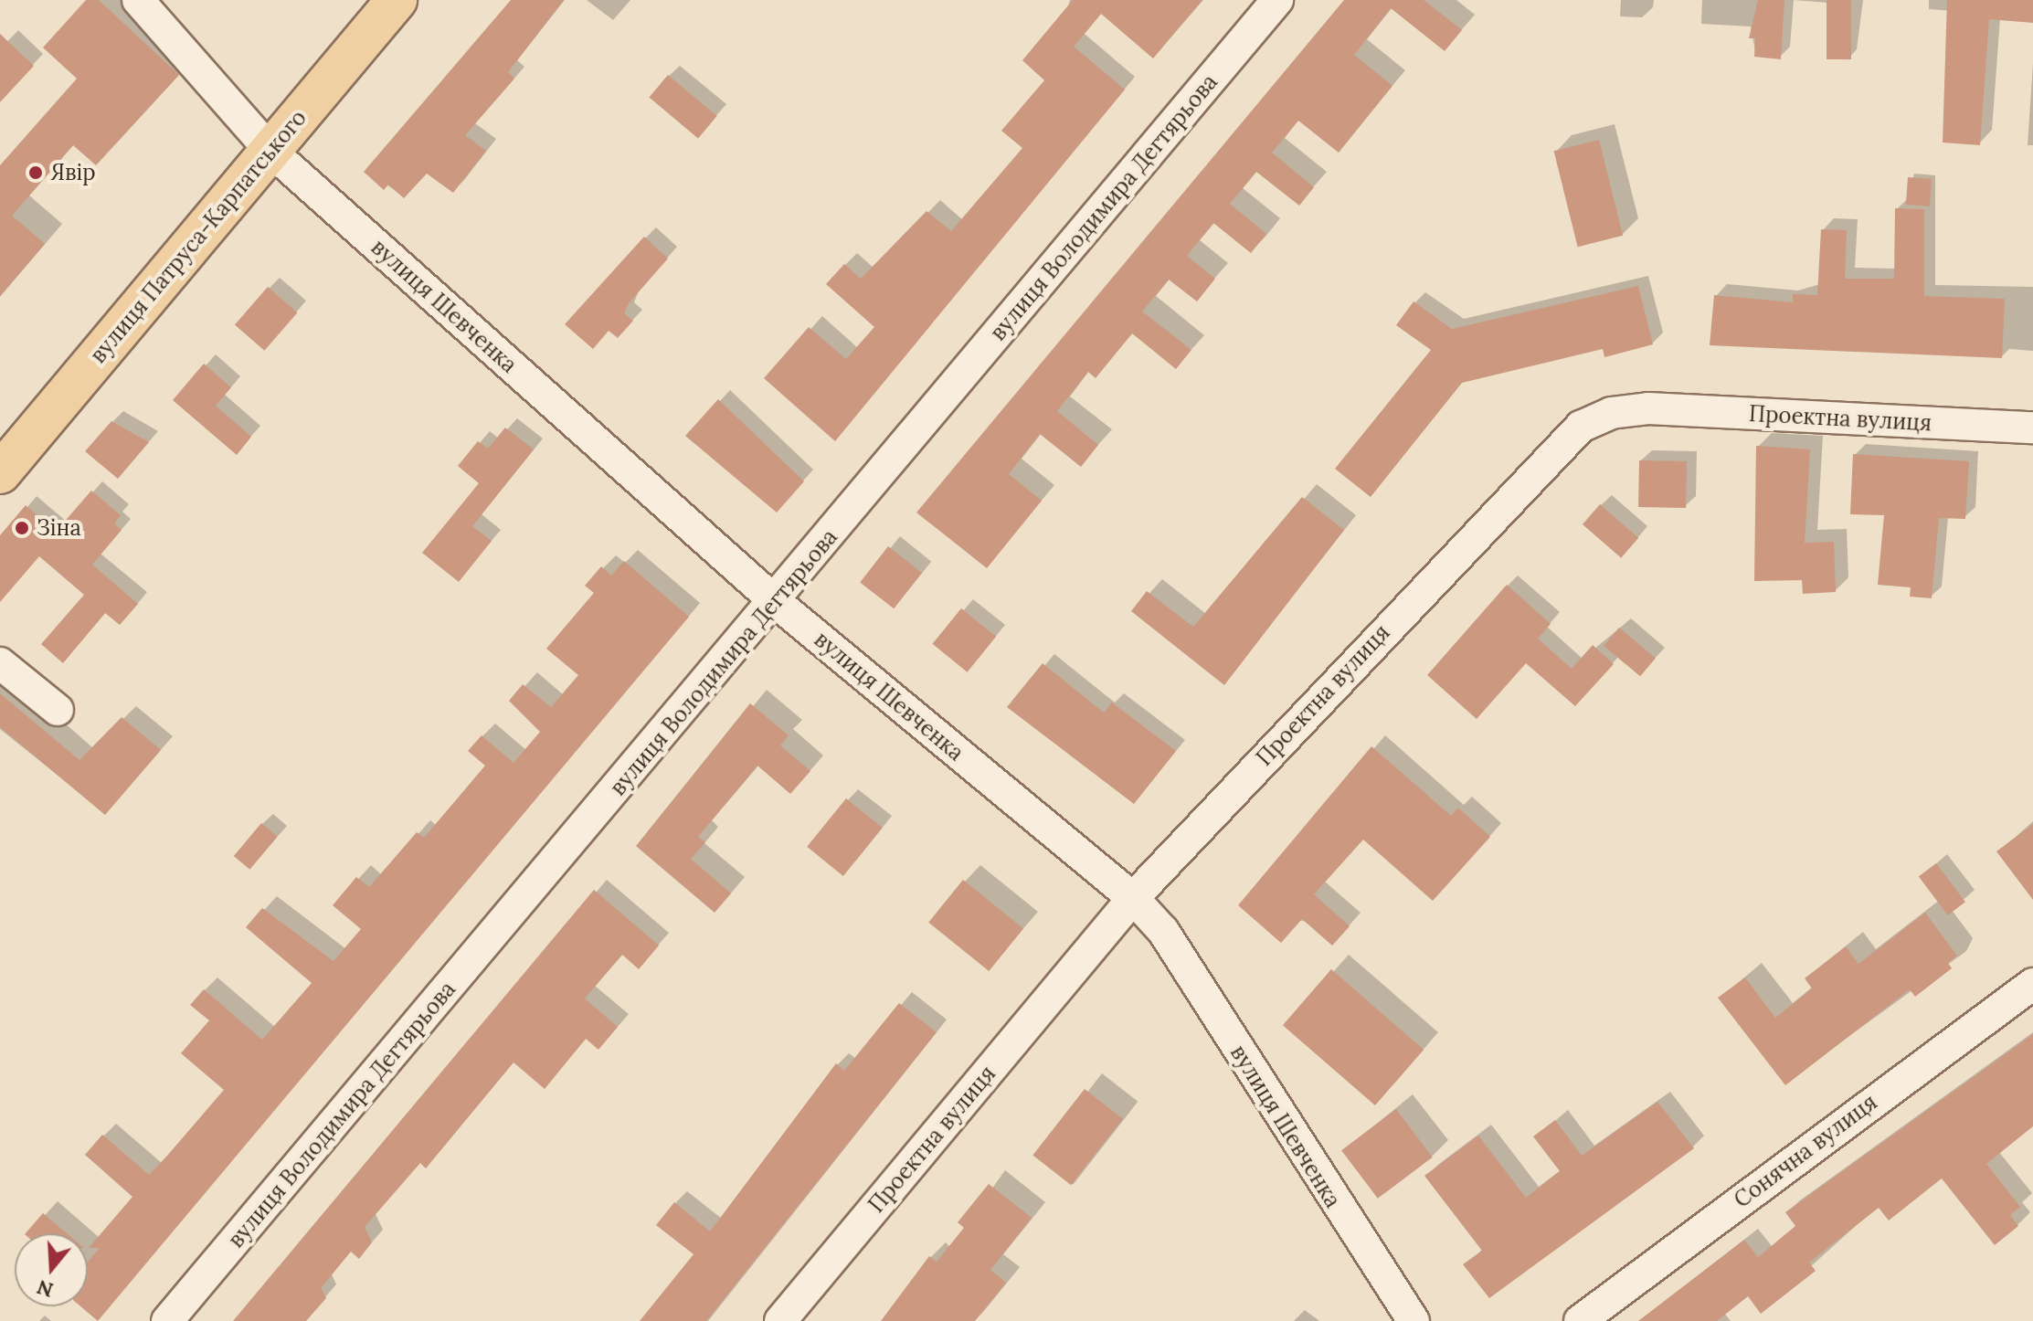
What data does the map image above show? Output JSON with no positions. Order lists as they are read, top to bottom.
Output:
{
  "streets": {
    "main road": ["вулиця Патруса-Карпатського"],
    "street": [
      "вулиця Володимира Дегтярьова",
      "вулиця Шевченка",
      "Проектна вулиця",
      "Сонячна вулиця"
    ]
  },
  "crossings": [
    ["вулиця Володимира Дегтярьова", "вулиця Шевченка"],
    ["вулиця Патруса-Карпатського", "вулиця Шевченка"],
    ["вулиця Шевченка", "Проектна вулиця"]
  ],
  "places": ["Явір", "Зіна"],
  "north": "bottom"
}
